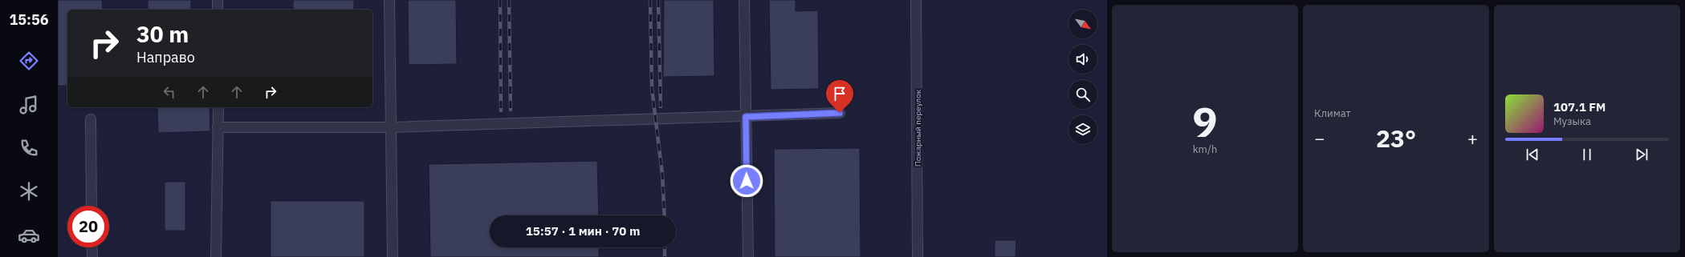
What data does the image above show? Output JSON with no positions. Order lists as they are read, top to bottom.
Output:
{
  "streets": {
    "street": ["Пожарный переулок"]
  },
  "north": "bottom right",
  "page": {
    "tabs": "15:56",
    "tile": [
      ["9", "km/h"],
      "Климат"
    ],
    "turn": ["30 m", "Направо"],
    "song": ["107.1 FM", "Музыка"],
    "heat": ["−", "23°", "+"],
    "limit": "20",
    "trip": "15:57 · 1 мин · 70 m"
  }
}
